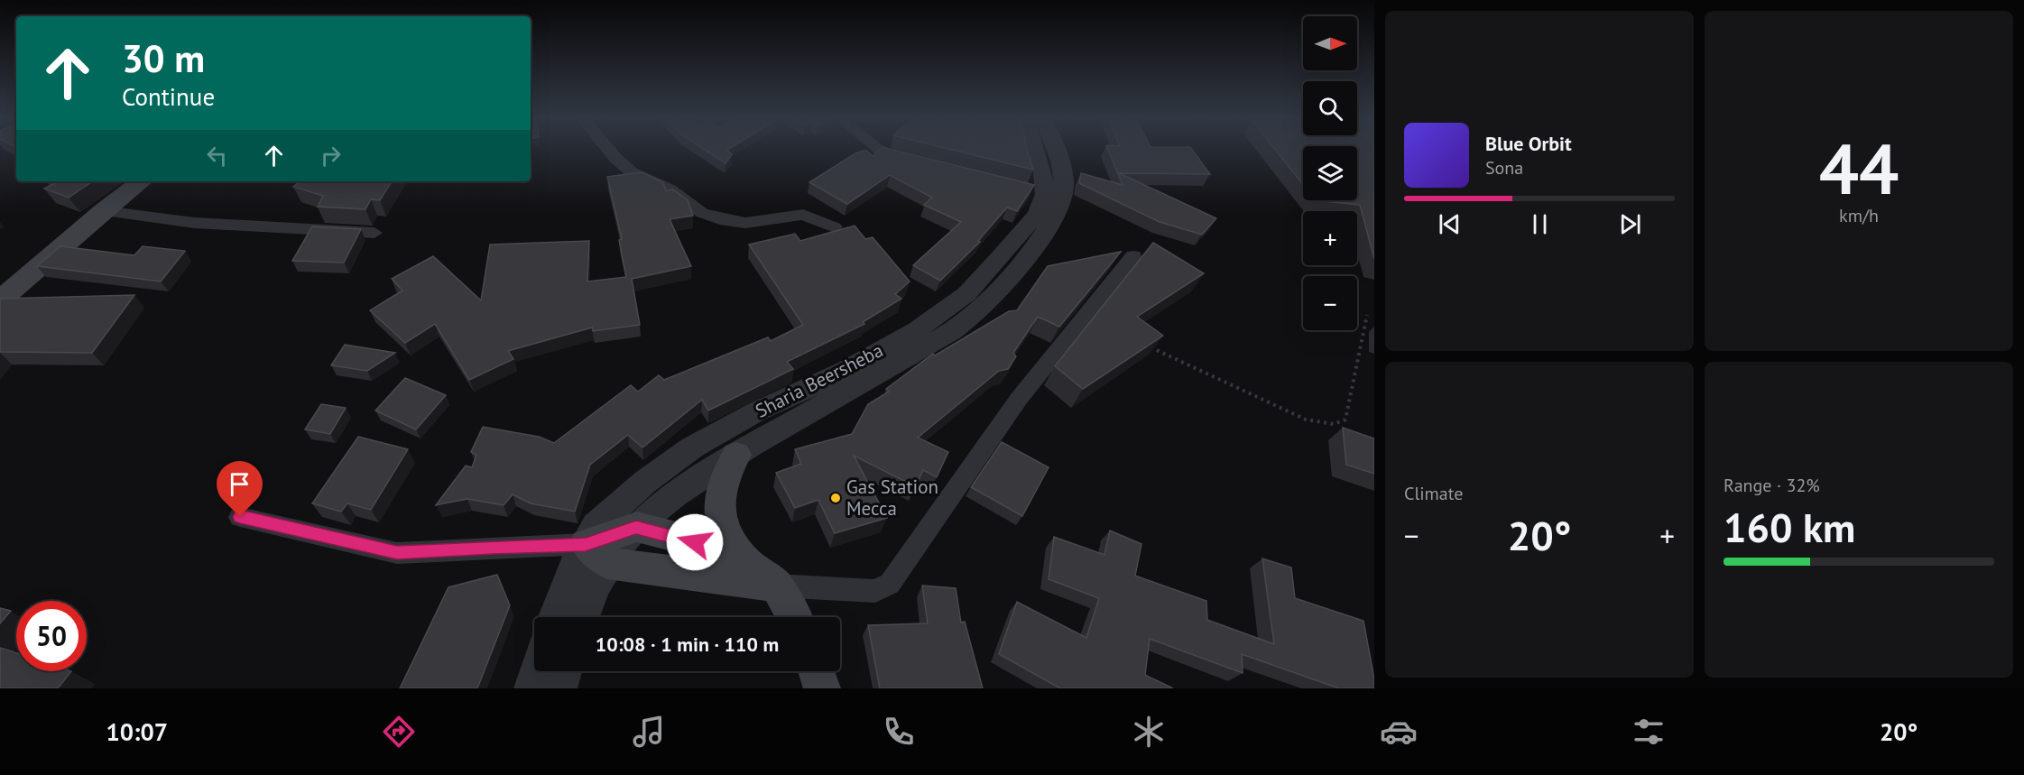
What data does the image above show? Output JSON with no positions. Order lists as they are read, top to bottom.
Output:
{
  "streets": {
    "street": ["Sharia Beersheba"]
  },
  "places": ["Gas Station Mecca"],
  "north": "right",
  "page": {
    "tile": [
      ["44", "km/h"],
      "Climate",
      ["Range · 32%", "160 km"]
    ],
    "map_buttons": ["+", "−"],
    "turn": ["30 m", "Continue"],
    "song": ["Blue Orbit", "Sona"],
    "heat": ["−", "20°", "+"],
    "limit": "50",
    "trip": "10:08 · 1 min · 110 m",
    "tabs": ["10:07", "20°"]
  }
}
